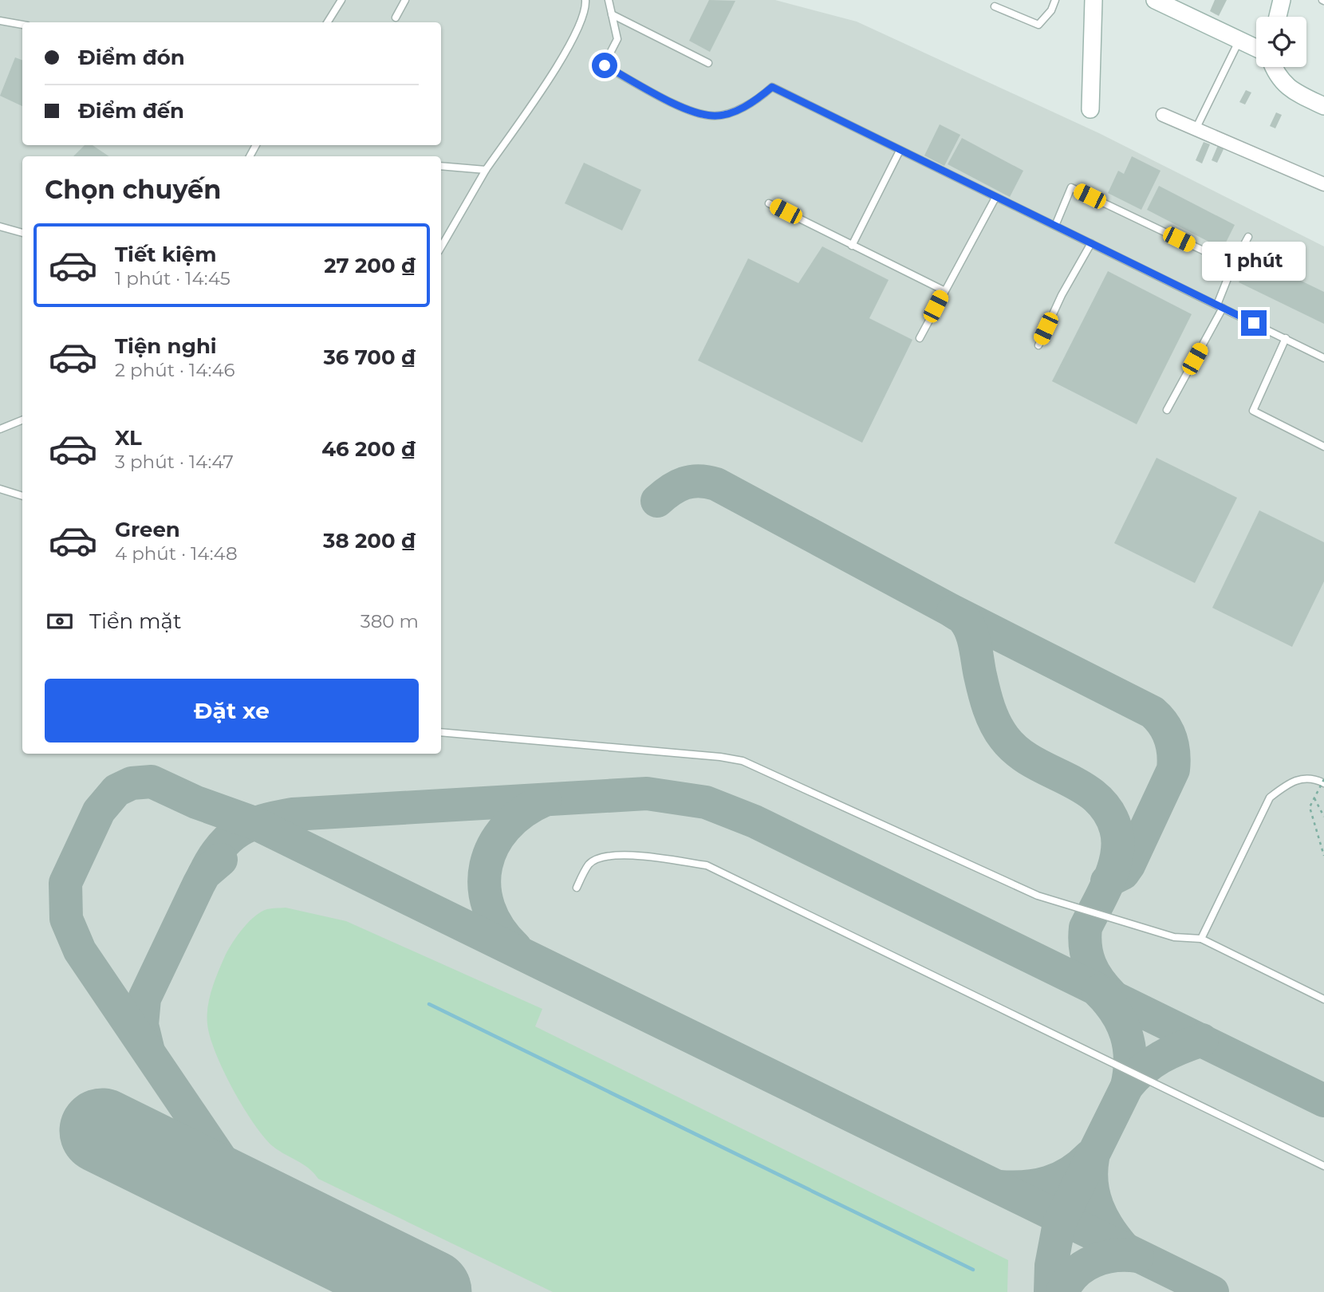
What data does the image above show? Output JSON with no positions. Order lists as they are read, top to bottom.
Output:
{
  "page": {
    "banner": ["Điểm đón", "Điểm đến"],
    "heading": "Chọn chuyến",
    "list": [
      {
        "name": "Tiết kiệm",
        "note": "1 phút · 14:45",
        "value": "27 200 ₫"
      },
      {
        "name": "Tiện nghi",
        "note": "2 phút · 14:46",
        "value": "36 700 ₫"
      },
      {
        "name": "XL",
        "note": "3 phút · 14:47",
        "value": "46 200 ₫"
      },
      {
        "name": "Green",
        "note": "4 phút · 14:48",
        "value": "38 200 ₫"
      }
    ],
    "bubble": "1 phút",
    "pay": ["Tiền mặt", "380 m"],
    "buttons": "Đặt xe"
  }
}
